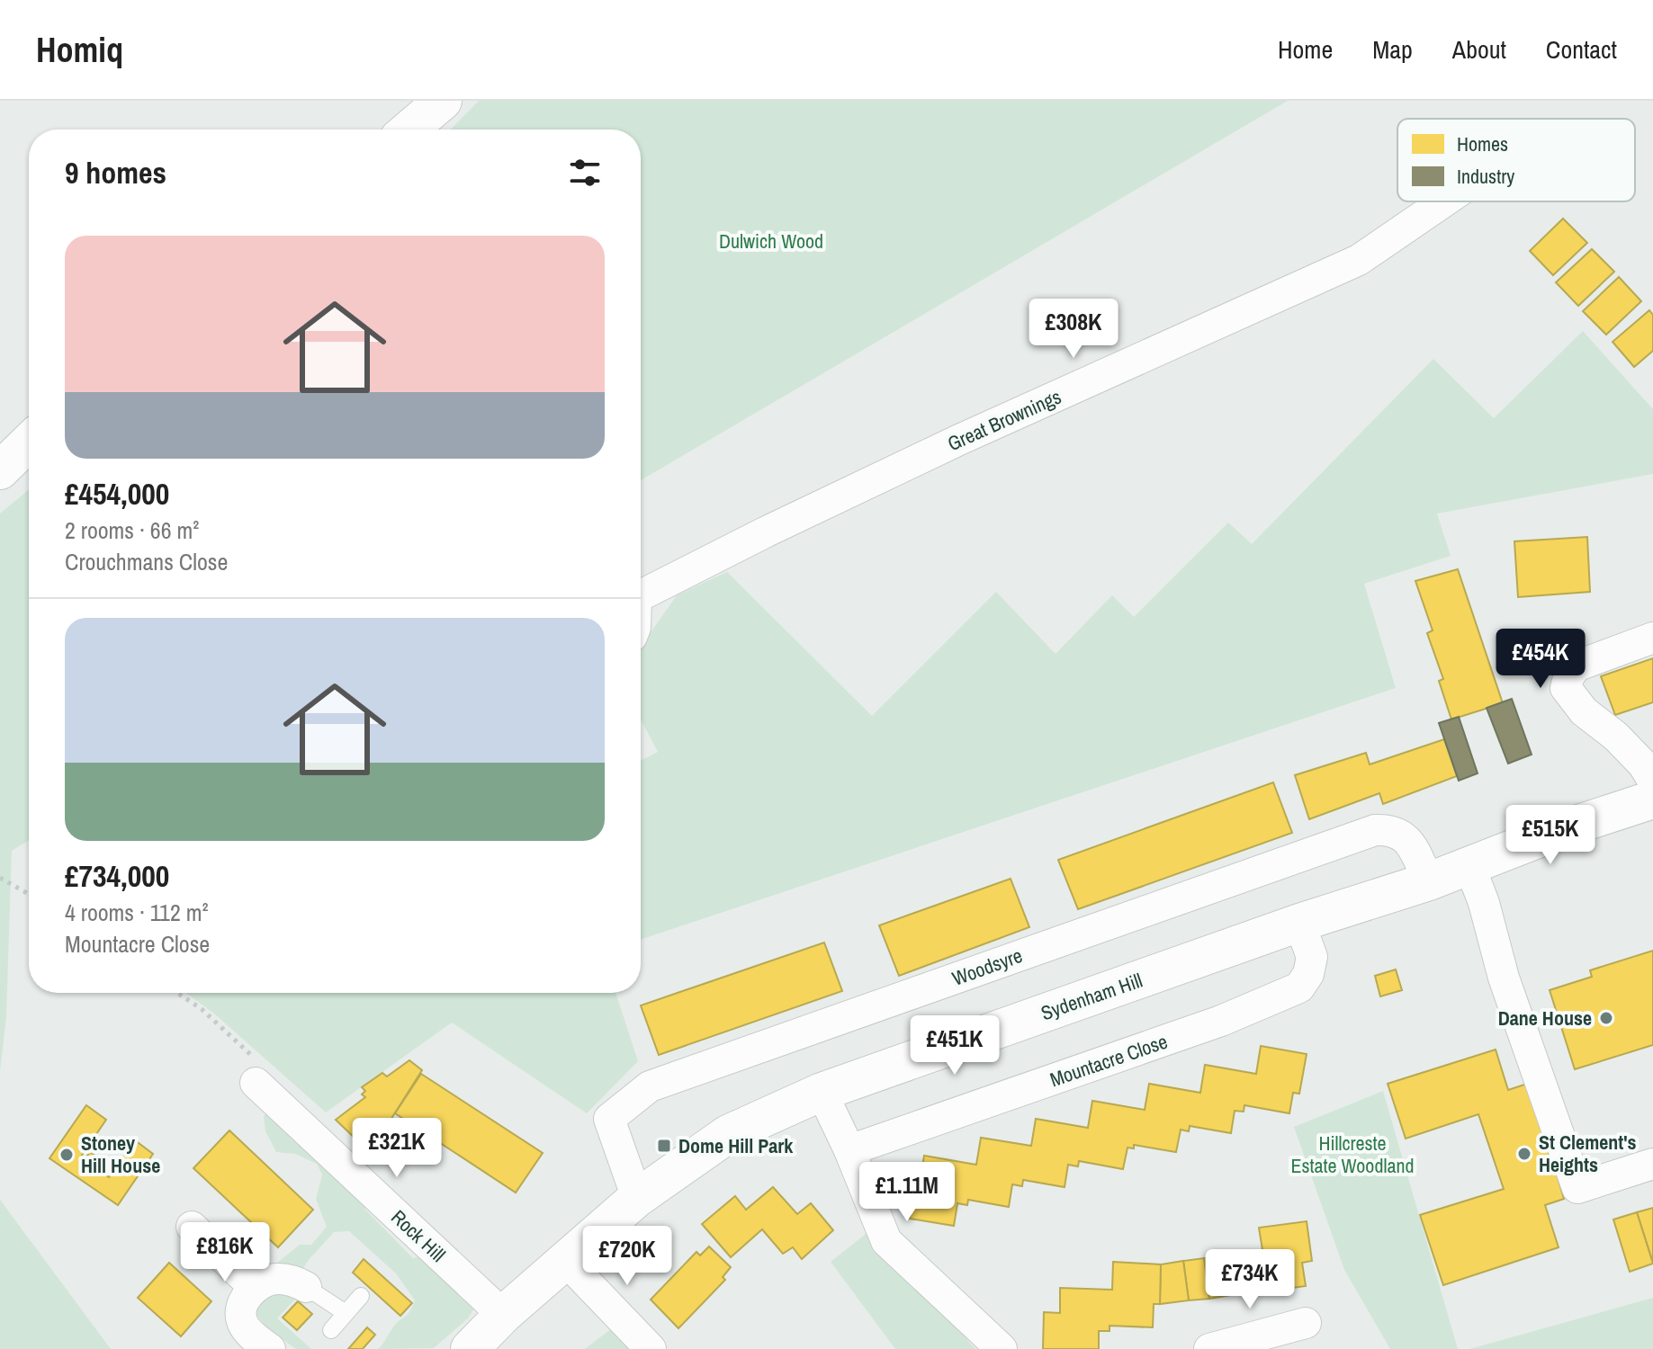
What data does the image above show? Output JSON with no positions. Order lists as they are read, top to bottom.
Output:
{
  "streets": {
    "street": [
      "Great Brownings",
      "Woodsyre",
      "Sydenham Hill",
      "Mountacre Close",
      "Rock Hill"
    ]
  },
  "crossings": [
    ["Woodsyre", "Sydenham Hill"],
    ["Sydenham Hill", "Mountacre Close"],
    ["Sydenham Hill", "Rock Hill"]
  ],
  "parks": ["Dulwich Wood", "Hillcreste Estate Woodland"],
  "places": {
    "other": ["Dane House", "St Clement's Heights", "Stoney Hill House"],
    "transit": ["Dome Hill Park"]
  },
  "legend": ["Homes", "Industry"],
  "page": {
    "header": "Homiq",
    "nav": [
      "Home",
      "Map",
      "About",
      "Contact"
    ],
    "heading": "9 homes",
    "list": [
      {
        "name": "£454,000",
        "note": "2 rooms · 66 m² · Crouchmans Close"
      },
      {
        "name": "£734,000",
        "note": "4 rooms · 112 m² · Mountacre Close"
      }
    ],
    "price": [
      "£308K",
      "£454K",
      "£515K",
      "£451K",
      "£321K",
      "£1.11M",
      "£816K",
      "£720K",
      "£734K"
    ]
  }
}
